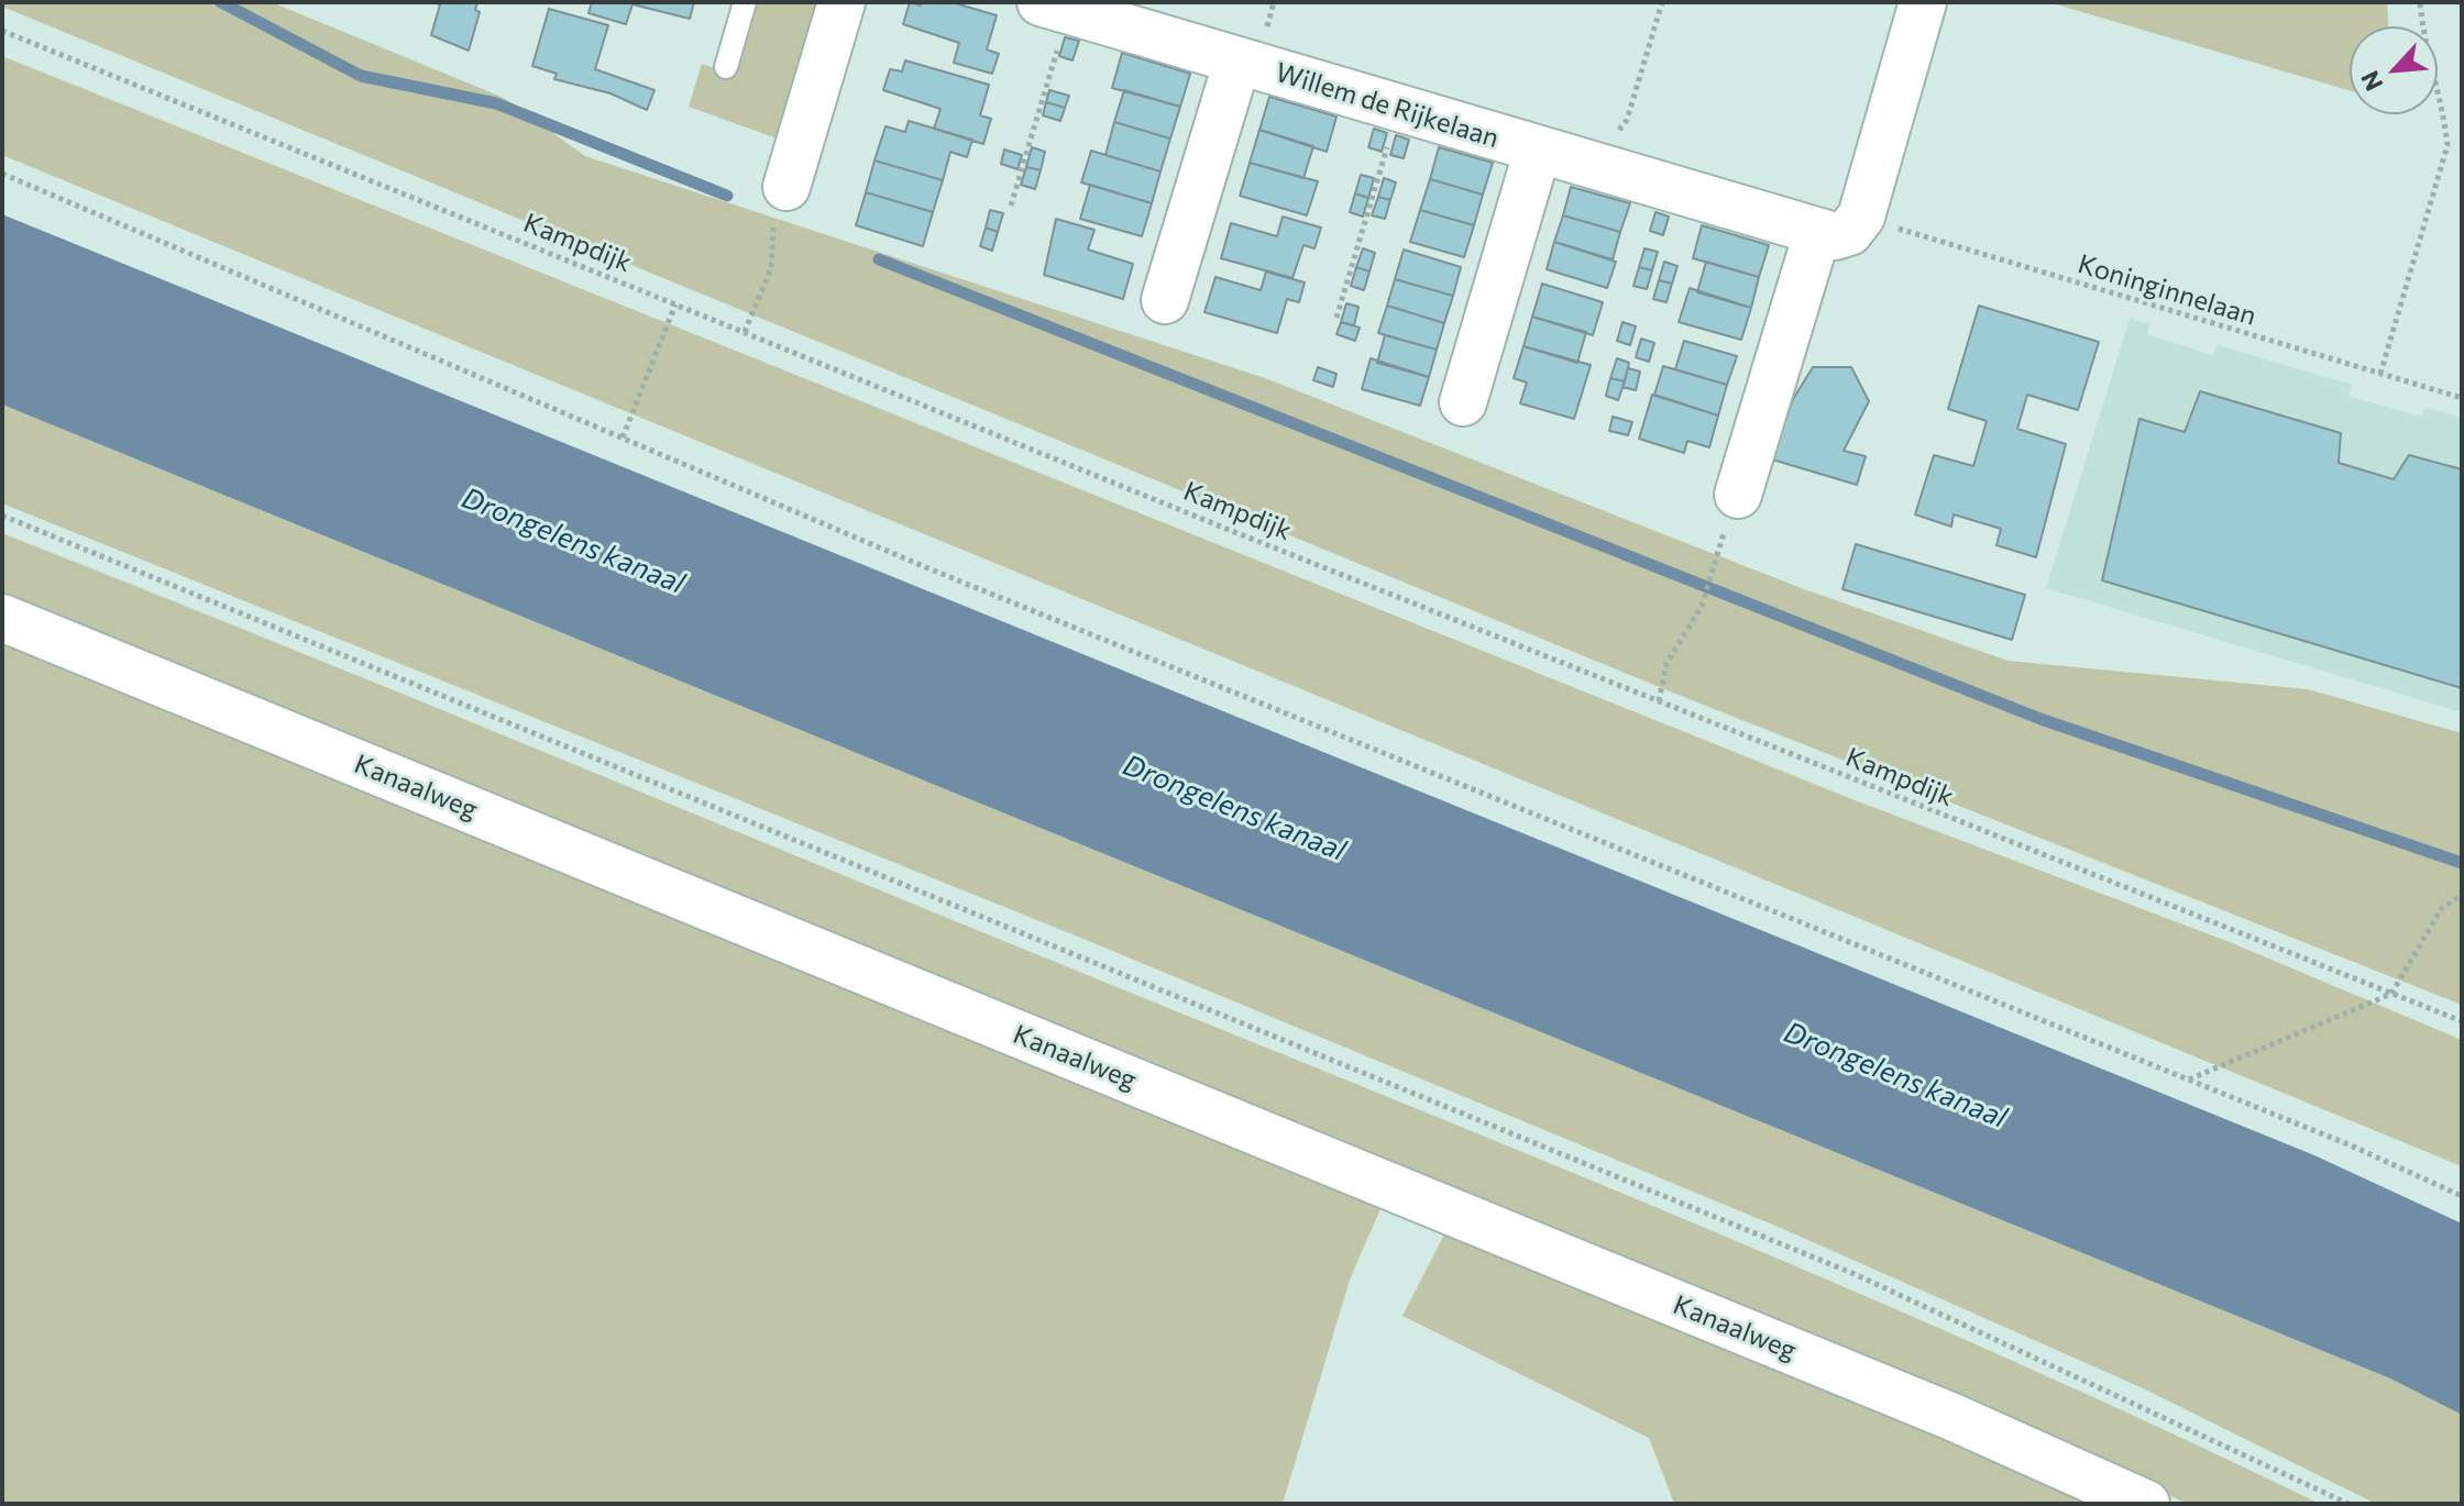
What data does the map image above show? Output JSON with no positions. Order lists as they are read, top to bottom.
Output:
{
  "streets": {
    "street": ["Willem de Rijkelaan", "Kanaalweg"],
    "path": ["Kampdijk", "Koninginnelaan"]
  },
  "water": ["Drongelens kanaal"],
  "north": "bottom left"
}
